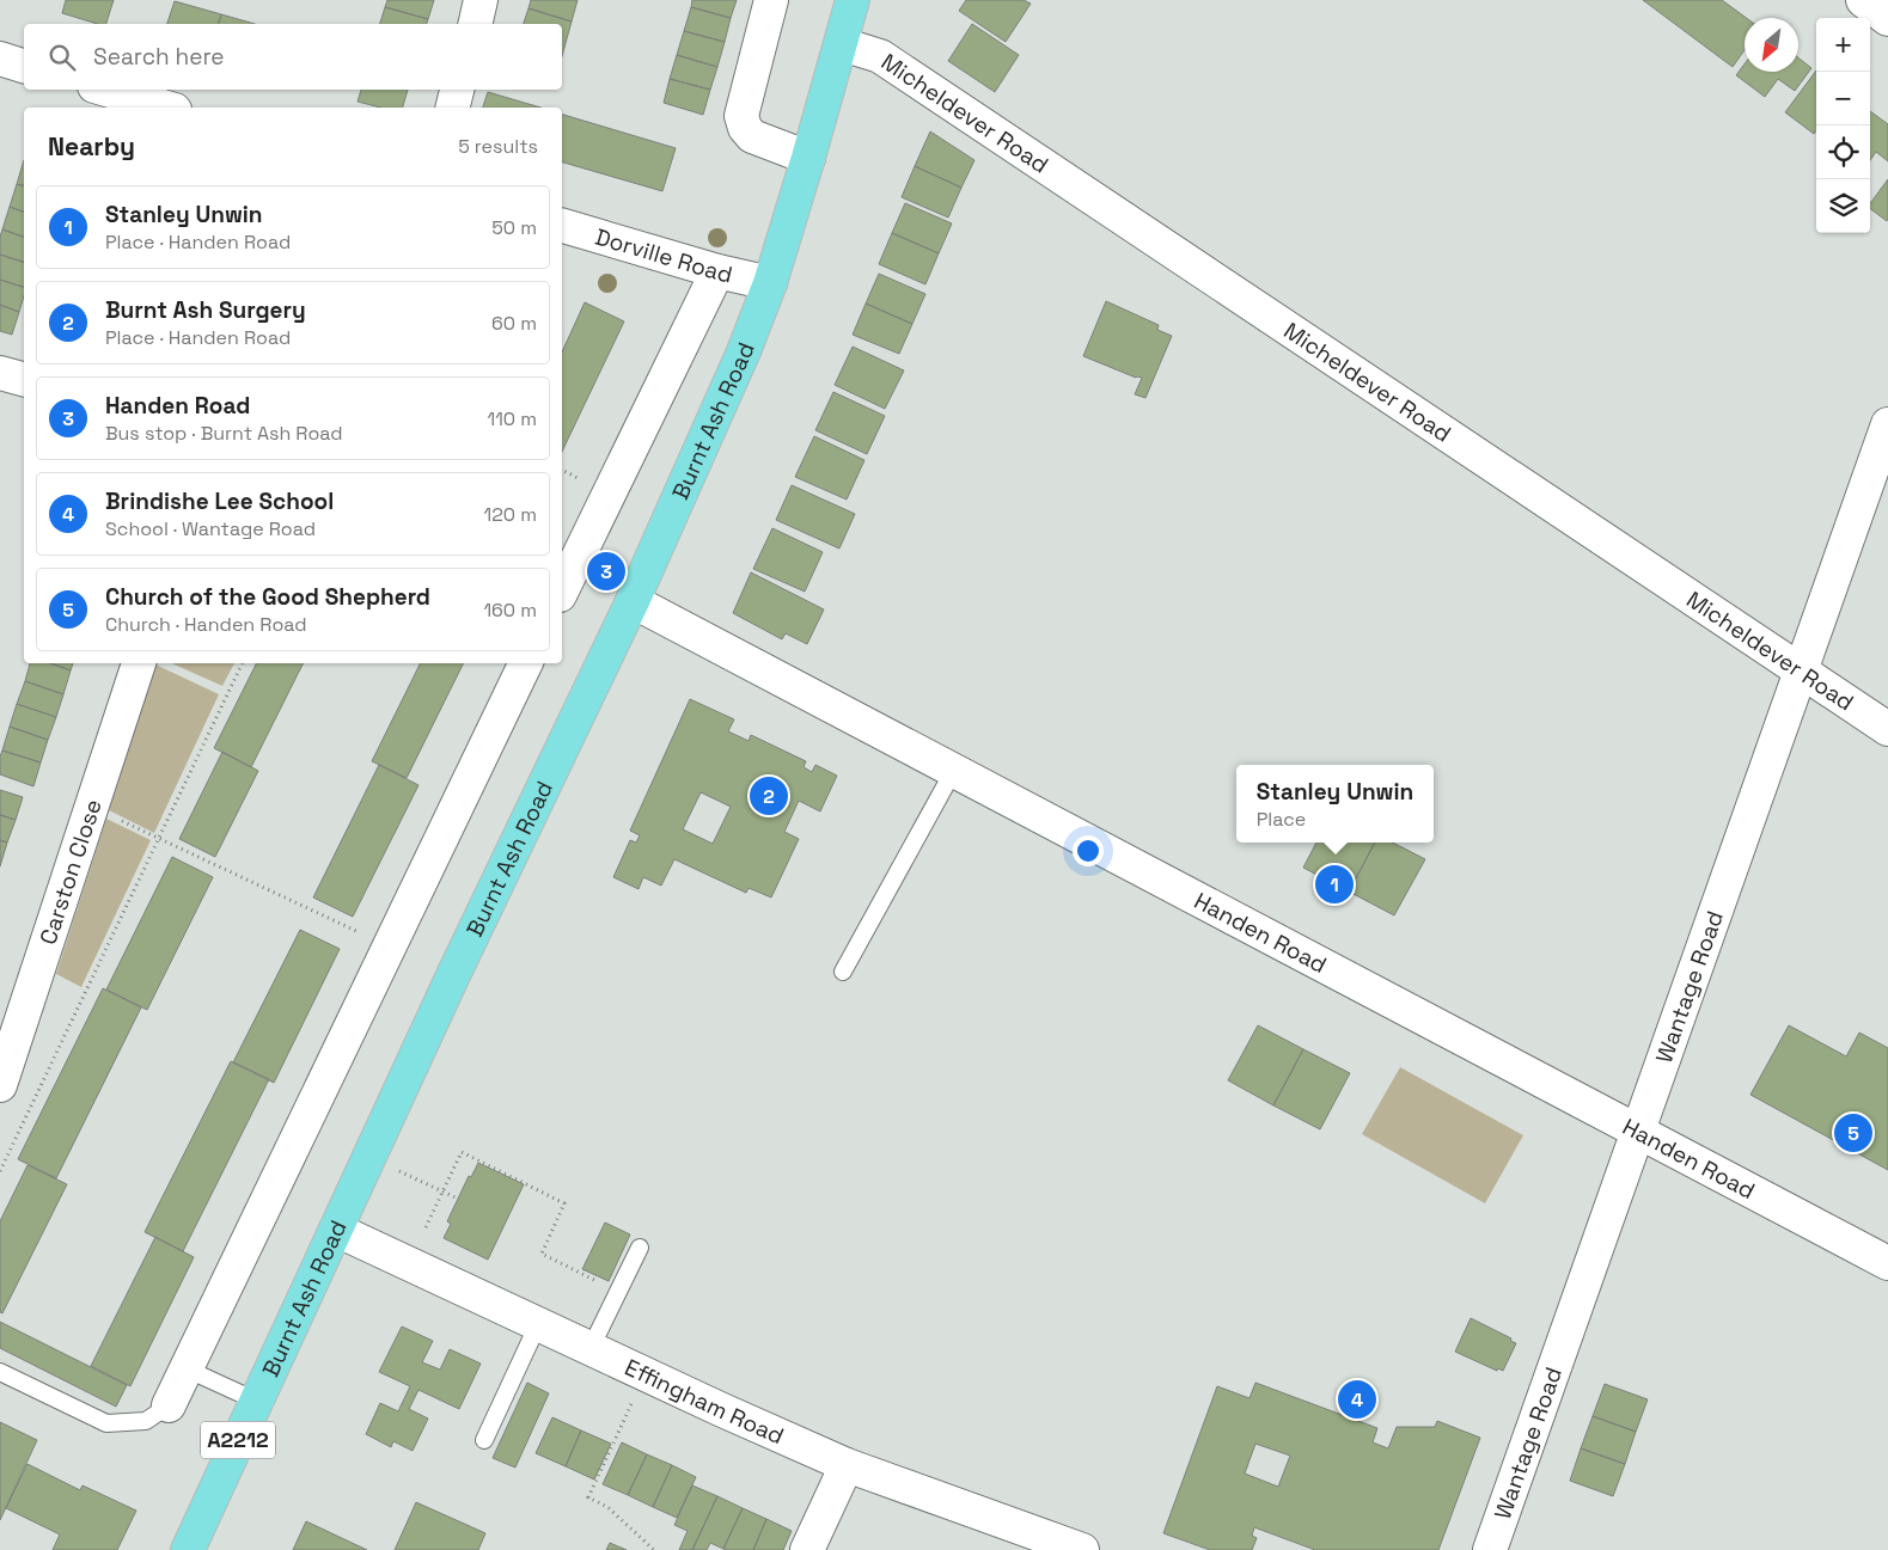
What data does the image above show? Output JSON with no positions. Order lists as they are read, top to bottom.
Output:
{
  "streets": {
    "main road": ["Burnt Ash Road", "A2212"],
    "street": [
      "Micheldever Road",
      "Dorville Road",
      "Carston Close",
      "Handen Road",
      "Wantage Road",
      "Effingham Road"
    ]
  },
  "crossings": [
    ["Micheldever Road", "Burnt Ash Road"],
    ["Micheldever Road", "Wantage Road"],
    ["Dorville Road", "Burnt Ash Road"],
    ["Burnt Ash Road", "Handen Road"],
    ["Burnt Ash Road", "Effingham Road"],
    ["Handen Road", "Wantage Road"]
  ],
  "north": "bottom left",
  "page": {
    "map_buttons": ["+", "−"],
    "search": "Search here",
    "heading": ["Nearby", "5 results"],
    "list": [
      {
        "mark": "1",
        "name": "Stanley Unwin",
        "note": "Place · Handen Road",
        "value": "50 m"
      },
      {
        "mark": "2",
        "name": "Burnt Ash Surgery",
        "note": "Place · Handen Road",
        "value": "60 m"
      },
      {
        "mark": "3",
        "name": "Handen Road",
        "note": "Bus stop · Burnt Ash Road",
        "value": "110 m"
      },
      {
        "mark": "4",
        "name": "Brindishe Lee School",
        "note": "School · Wantage Road",
        "value": "120 m"
      },
      {
        "mark": "5",
        "name": "Church of the Good Shepherd",
        "note": "Church · Handen Road",
        "value": "160 m"
      }
    ],
    "pins": [
      "3",
      "2",
      "1",
      "5",
      "4"
    ],
    "popup": ["Stanley Unwin", "Place"]
  }
}
